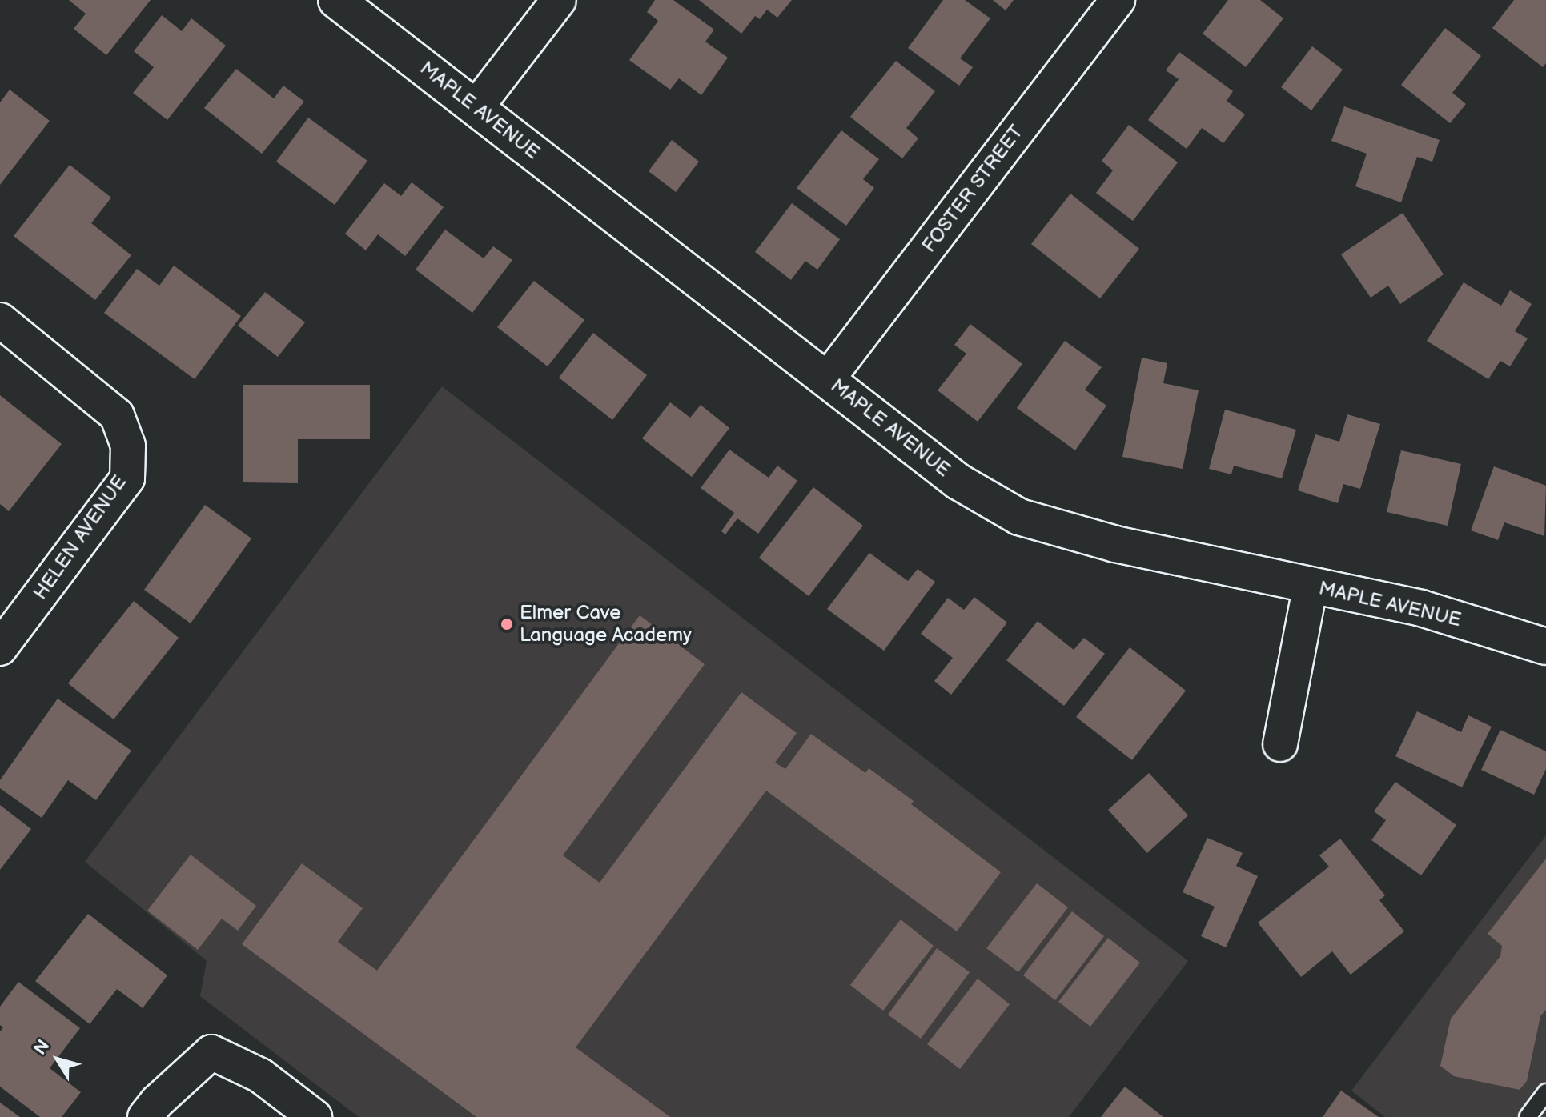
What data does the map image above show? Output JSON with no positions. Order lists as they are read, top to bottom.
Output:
{
  "streets": {
    "street": ["MAPLE AVENUE", "FOSTER STREET", "HELEN AVENUE"]
  },
  "crossings": [
    ["MAPLE AVENUE", "FOSTER STREET"]
  ],
  "places": ["Elmer Cave Language Academy"],
  "north": "top left"
}
